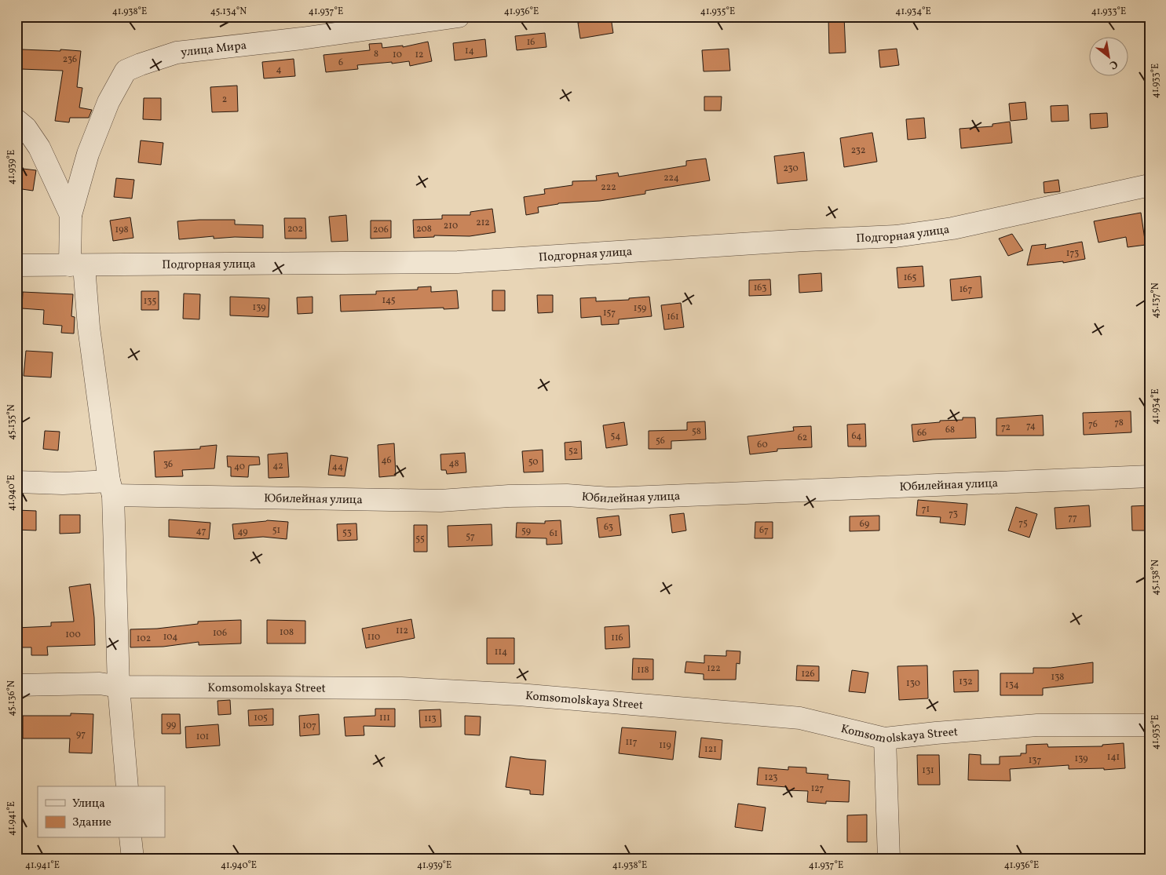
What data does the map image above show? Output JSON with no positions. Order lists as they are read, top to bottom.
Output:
{
  "streets": {
    "street": [
      "улица Мира",
      "Подгорная улица",
      "Юбилейная улица",
      "Komsomolskaya Street"
    ]
  },
  "house_numbers": [
    "16",
    "14",
    "8",
    "10",
    "12",
    "236",
    "6",
    "4",
    "2",
    "232",
    "230",
    "224",
    "222",
    "212",
    "210",
    "202",
    "208",
    "198",
    "206",
    "173",
    "165",
    "163",
    "167",
    "145",
    "135",
    "139",
    "159",
    "157",
    "161",
    "78",
    "76",
    "74",
    "72",
    "68",
    "58",
    "66",
    "54",
    "64",
    "62",
    "56",
    "60",
    "52",
    "46",
    "50",
    "48",
    "36",
    "42",
    "40",
    "44",
    "71",
    "73",
    "77",
    "75",
    "69",
    "63",
    "51",
    "67",
    "47",
    "59",
    "49",
    "53",
    "61",
    "57",
    "55",
    "112",
    "108",
    "106",
    "100",
    "104",
    "110",
    "116",
    "102",
    "114",
    "122",
    "118",
    "126",
    "138",
    "132",
    "130",
    "134",
    "105",
    "111",
    "113",
    "99",
    "107",
    "97",
    "101",
    "117",
    "119",
    "121",
    "141",
    "139",
    "137",
    "131",
    "123",
    "127"
  ],
  "legend": ["Улица", "Здание"],
  "north": "bottom right",
  "coordinates": [
    "41.938°E",
    "45.134°N",
    "41.937°E",
    "41.936°E",
    "41.935°E",
    "41.934°E",
    "41.933°E",
    "41.939°E",
    "45.137°N",
    "45.135°N",
    "41.940°E",
    "45.138°N",
    "45.136°N",
    "41.941°E"
  ]
}
